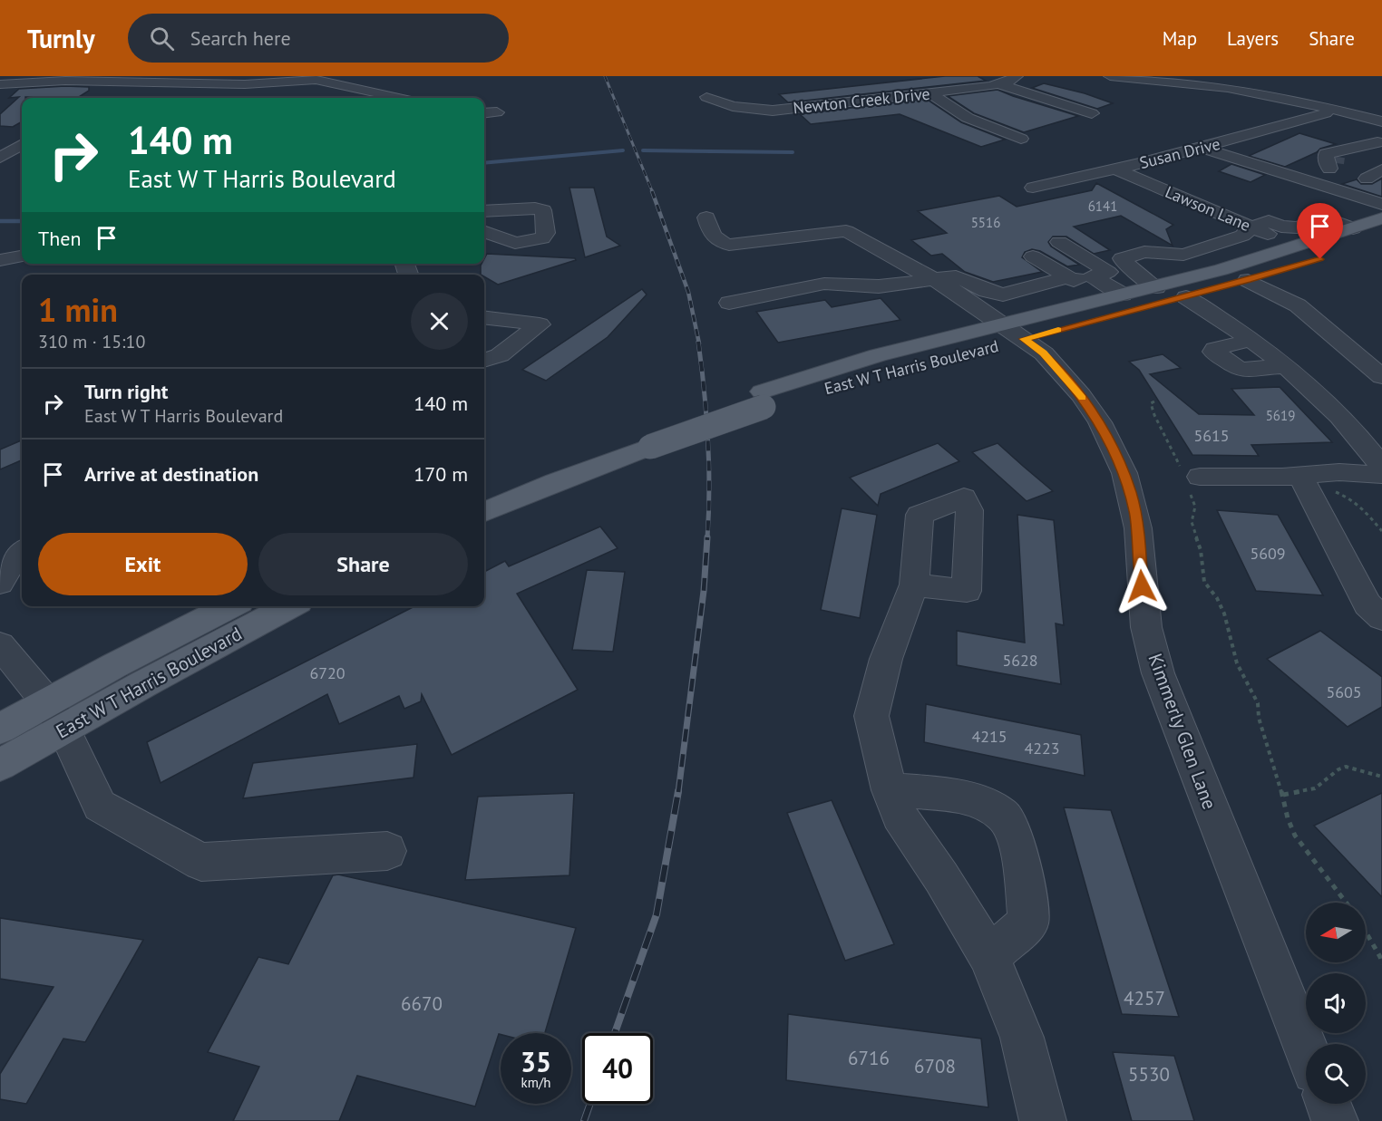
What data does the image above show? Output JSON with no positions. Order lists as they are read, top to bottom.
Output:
{
  "streets": {
    "main road": ["East W T Harris Boulevard"],
    "street": [
      "Newton Creek Drive",
      "Susan Drive",
      "Lawson Lane",
      "Kimmerly Glen Lane"
    ]
  },
  "crossings": [
    ["Susan Drive", "Lawson Lane"],
    ["Lawson Lane", "East W T Harris Boulevard"],
    ["East W T Harris Boulevard", "Kimmerly Glen Lane"]
  ],
  "house_numbers": [
    "6141",
    "5516",
    "5619",
    "5615",
    "5609",
    "5628",
    "6720",
    "5605",
    "4215",
    "4223",
    "4257",
    "6670",
    "6716",
    "6708",
    "5530"
  ],
  "north": "left",
  "page": {
    "header": "Turnly",
    "search": "Search here",
    "nav": ["Map", "Layers", "Share"],
    "turn": ["140 m", "East W T Harris Boulevard"],
    "then": "Then",
    "heading": ["1 min", "310 m · 15:10"],
    "list": [
      {
        "name": "Turn right",
        "note": "East W T Harris Boulevard",
        "value": "140 m"
      },
      {
        "name": "Arrive at destination",
        "value": "170 m"
      }
    ],
    "buttons": ["Exit", "Share"],
    "speed": "35 km/h",
    "limit": "40"
  }
}
